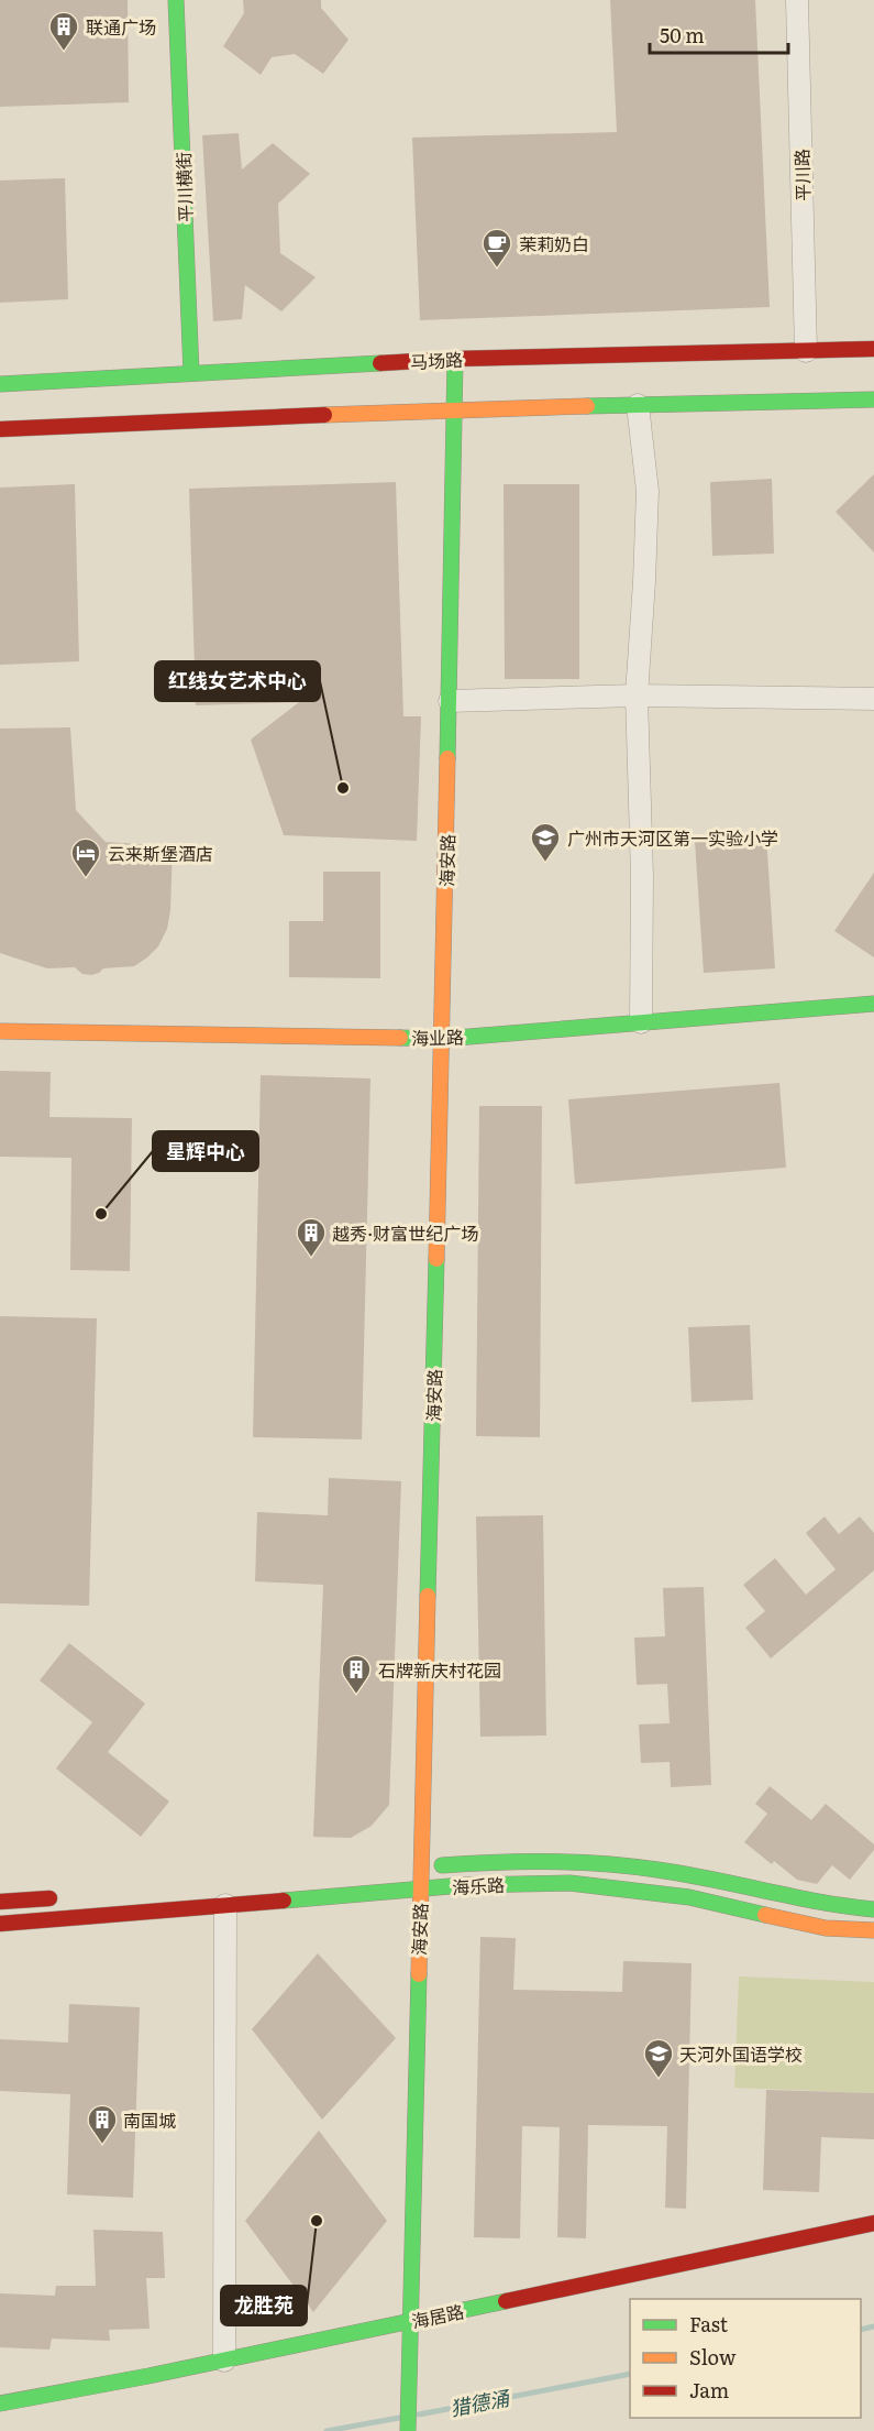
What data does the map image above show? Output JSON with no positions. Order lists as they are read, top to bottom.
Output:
{
  "streets": {
    "street": [
      "平川路",
      "平川横街",
      "马场路",
      "海安路",
      "海业路",
      "海乐路",
      "海居路"
    ]
  },
  "crossings": [
    ["平川路", "马场路"],
    ["平川横街", "马场路"],
    ["马场路", "海安路"],
    ["海安路", "海业路"],
    ["海安路", "海乐路"],
    ["海安路", "海居路"]
  ],
  "water": ["猎德涌"],
  "places": {
    "building": [
      "联通广场",
      "越秀·财富世纪广场",
      "石牌新庆村花园",
      "南国城"
    ],
    "cafe": ["茉莉奶白"],
    "other": ["红线女艺术中心", "星辉中心", "龙胜苑"],
    "school or university": ["广州市天河区第一实验小学", "天河外国语学校"],
    "hotel": ["云来斯堡酒店"]
  },
  "legend": ["Fast", "Slow", "Jam"],
  "scale_bar": "50 m"
}
